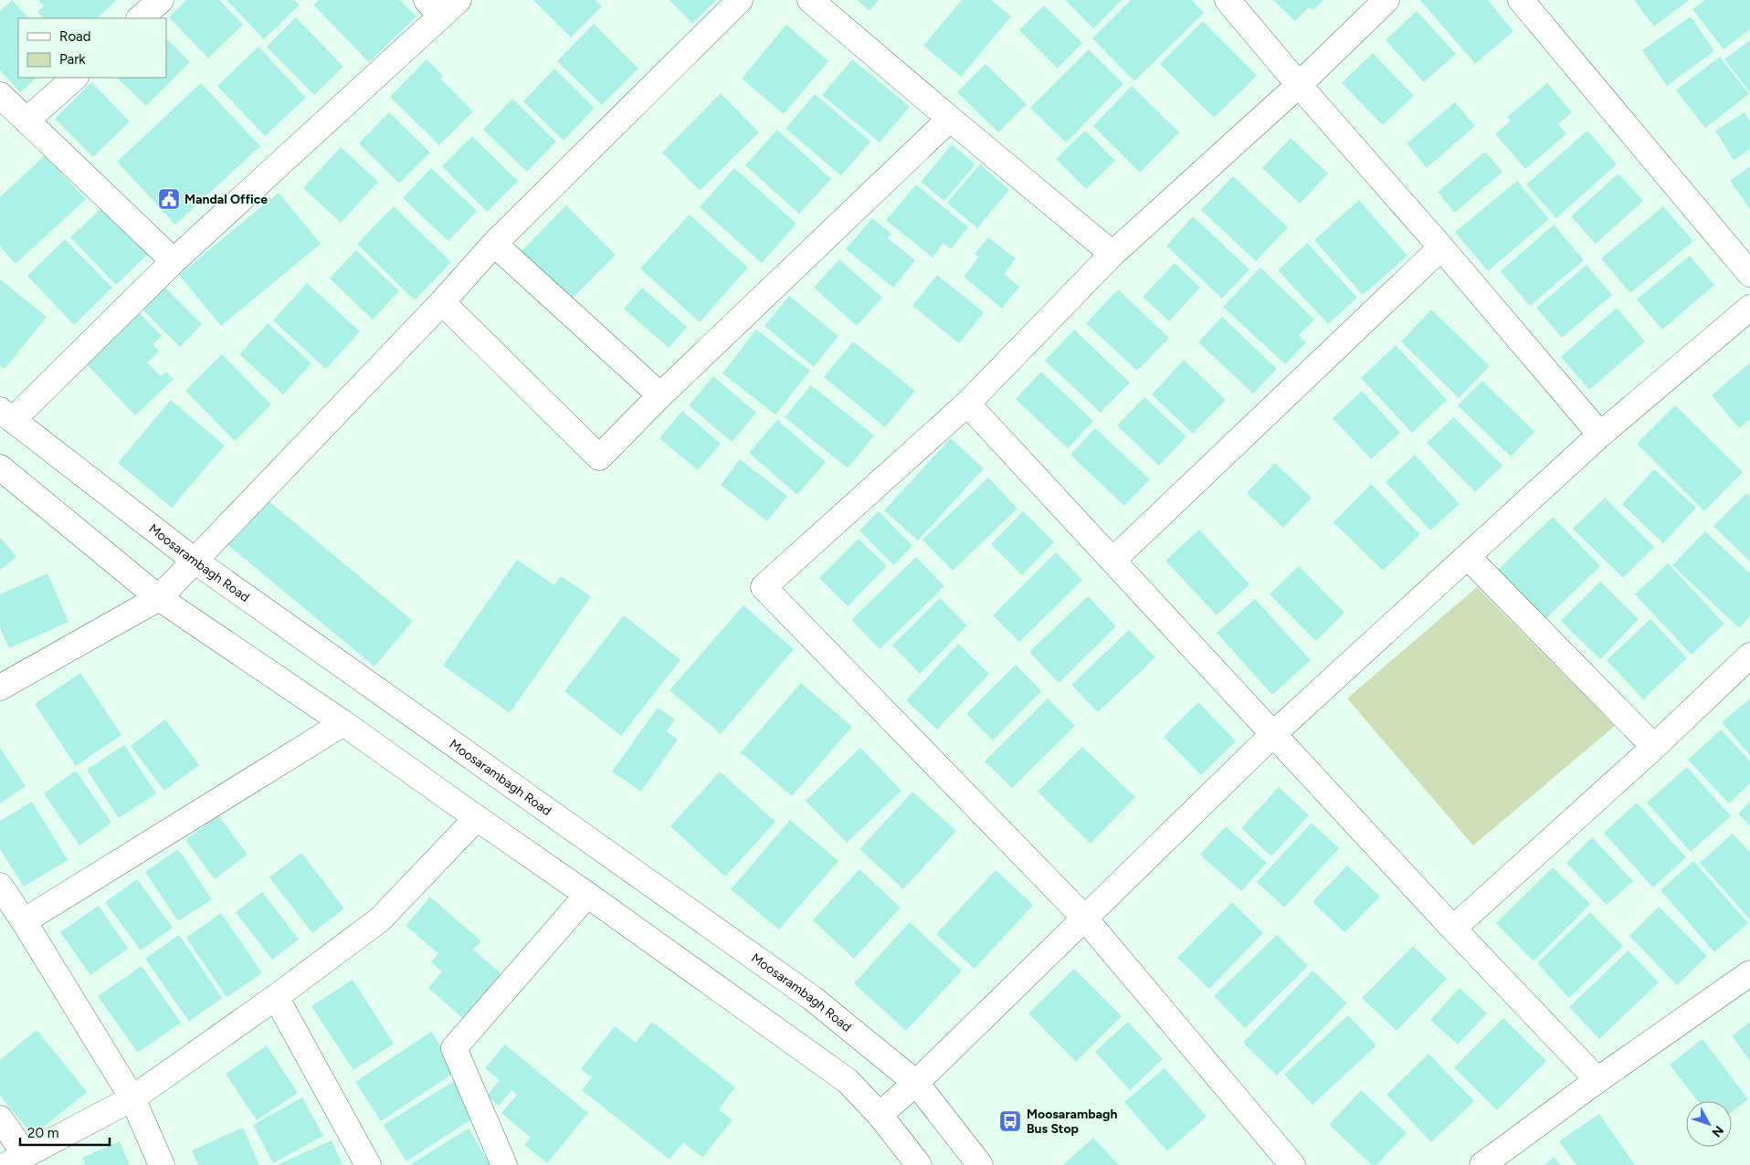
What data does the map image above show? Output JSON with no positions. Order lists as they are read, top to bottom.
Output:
{
  "streets": {
    "street": ["Moosarambagh Road"]
  },
  "places": {
    "public building": ["Mandal Office"],
    "bus stop": ["Moosarambagh Bus Stop"]
  },
  "legend": ["Road", "Park"],
  "scale_bar": "20 m",
  "north": "bottom right"
}
